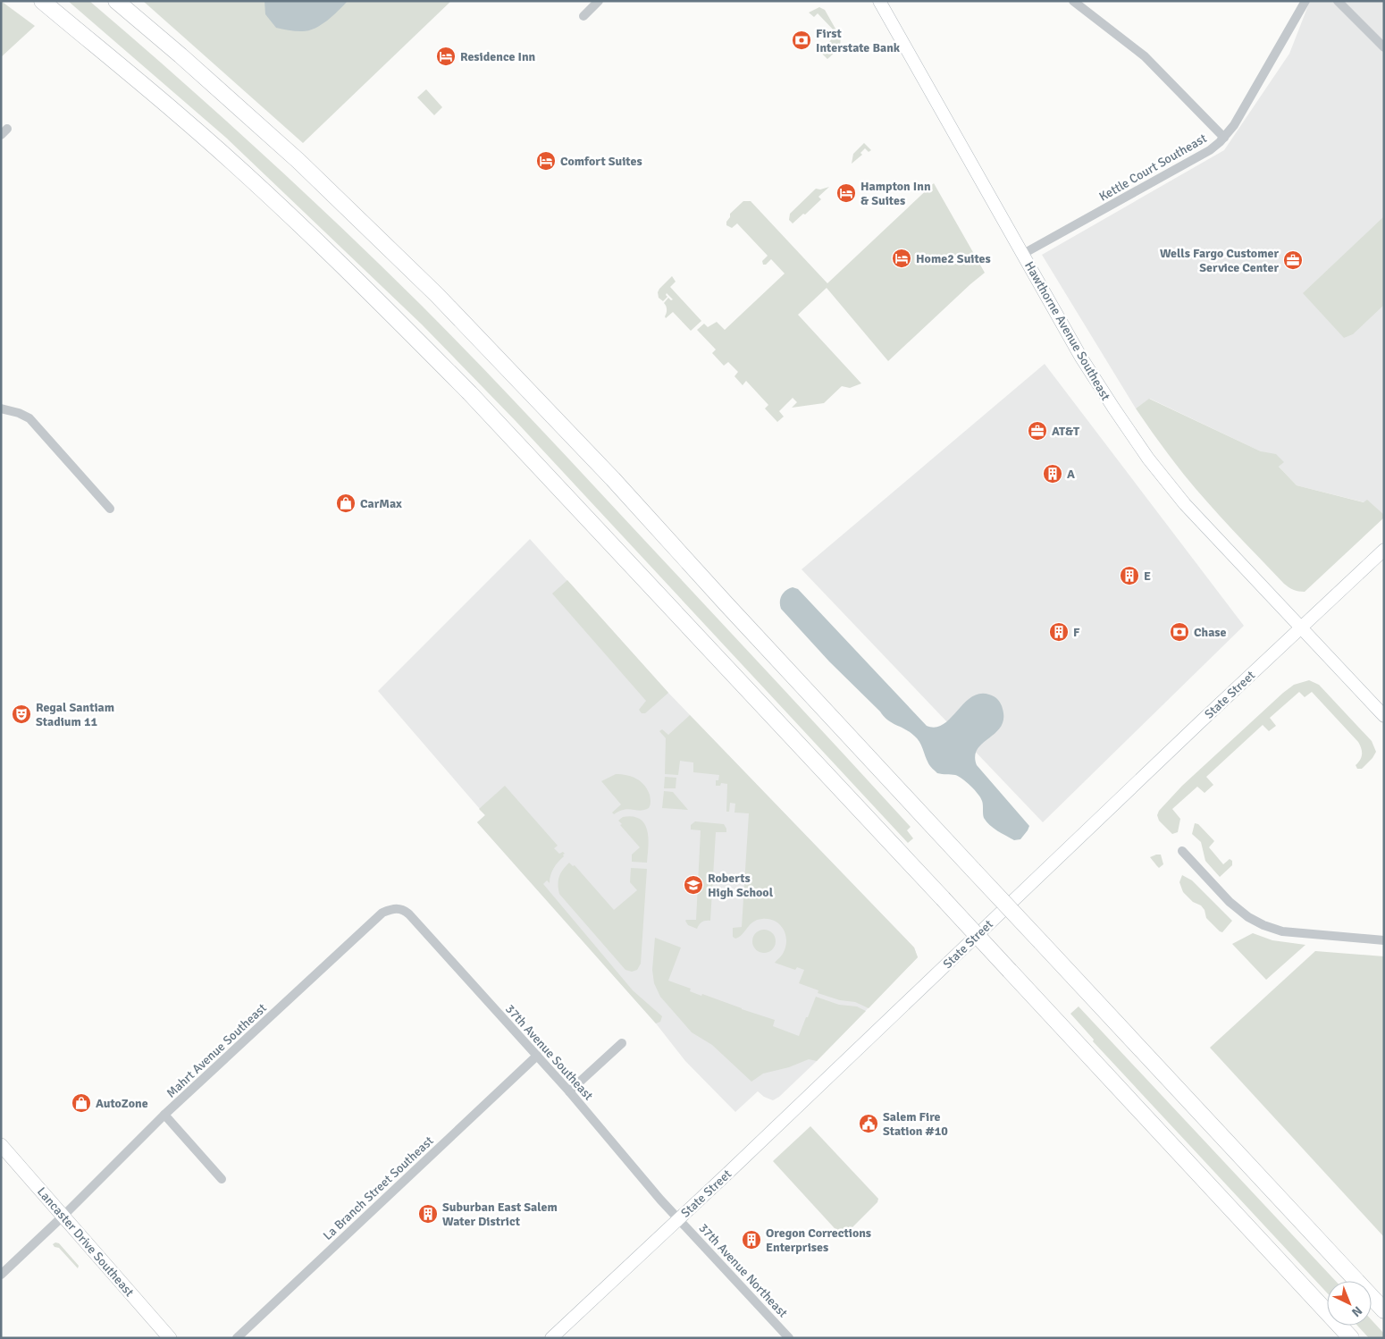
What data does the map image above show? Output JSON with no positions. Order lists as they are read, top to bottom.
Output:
{
  "streets": {
    "main road": ["Hawthorne Avenue Southeast", "State Street", "Lancaster Drive Southeast"],
    "street": [
      "Kettle Court Southeast",
      "Mahrt Avenue Southeast",
      "37th Avenue Southeast",
      "La Branch Street Southeast",
      "37th Avenue Northeast"
    ]
  },
  "crossings": [
    ["Kettle Court Southeast", "Hawthorne Avenue Southeast"],
    ["Hawthorne Avenue Southeast", "State Street"],
    ["State Street", "37th Avenue Southeast"],
    ["State Street", "37th Avenue Northeast"],
    ["Mahrt Avenue Southeast", "37th Avenue Southeast"],
    ["Mahrt Avenue Southeast", "Lancaster Drive Southeast"],
    ["37th Avenue Southeast", "La Branch Street Southeast"],
    ["37th Avenue Southeast", "37th Avenue Northeast"]
  ],
  "places": {
    "bank": ["First Interstate Bank", "Chase"],
    "hotel": [
      "Residence Inn",
      "Comfort Suites",
      "Hampton Inn & Suites",
      "Home2 Suites"
    ],
    "office": ["Wells Fargo Customer Service Center", "AT&T"],
    "building": [
      "A",
      "E",
      "F",
      "Suburban East Salem Water District",
      "Oregon Corrections Enterprises"
    ],
    "shop": ["CarMax", "AutoZone"],
    "theatre": ["Regal Santiam Stadium 11"],
    "school or university": ["Roberts High School"],
    "public building": ["Salem Fire Station #10"]
  },
  "north": "bottom right"
}
